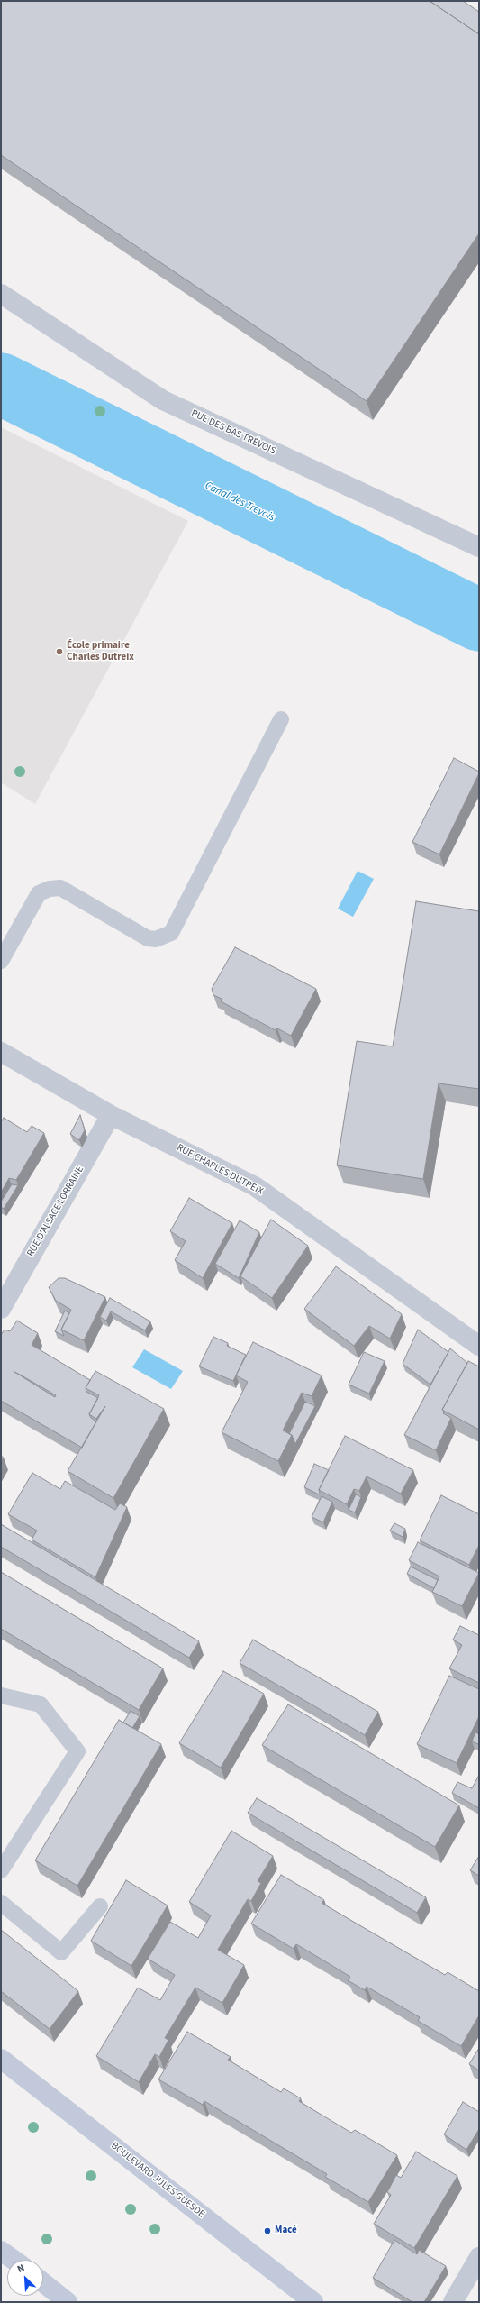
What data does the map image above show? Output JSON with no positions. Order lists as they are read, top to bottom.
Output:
{
  "streets": {
    "street": [
      "RUE DES BAS TRÉVOIS",
      "RUE CHARLES DUTREIX",
      "RUE D'ALSACE LORRAINE",
      "BOULEVARD JULES GUESDE"
    ]
  },
  "crossings": [
    ["RUE CHARLES DUTREIX", "RUE D'ALSACE LORRAINE"]
  ],
  "water": ["Canal des Trevois"],
  "places": ["École primaire Charles Dutreix", "Macé"],
  "north": "top left"
}
